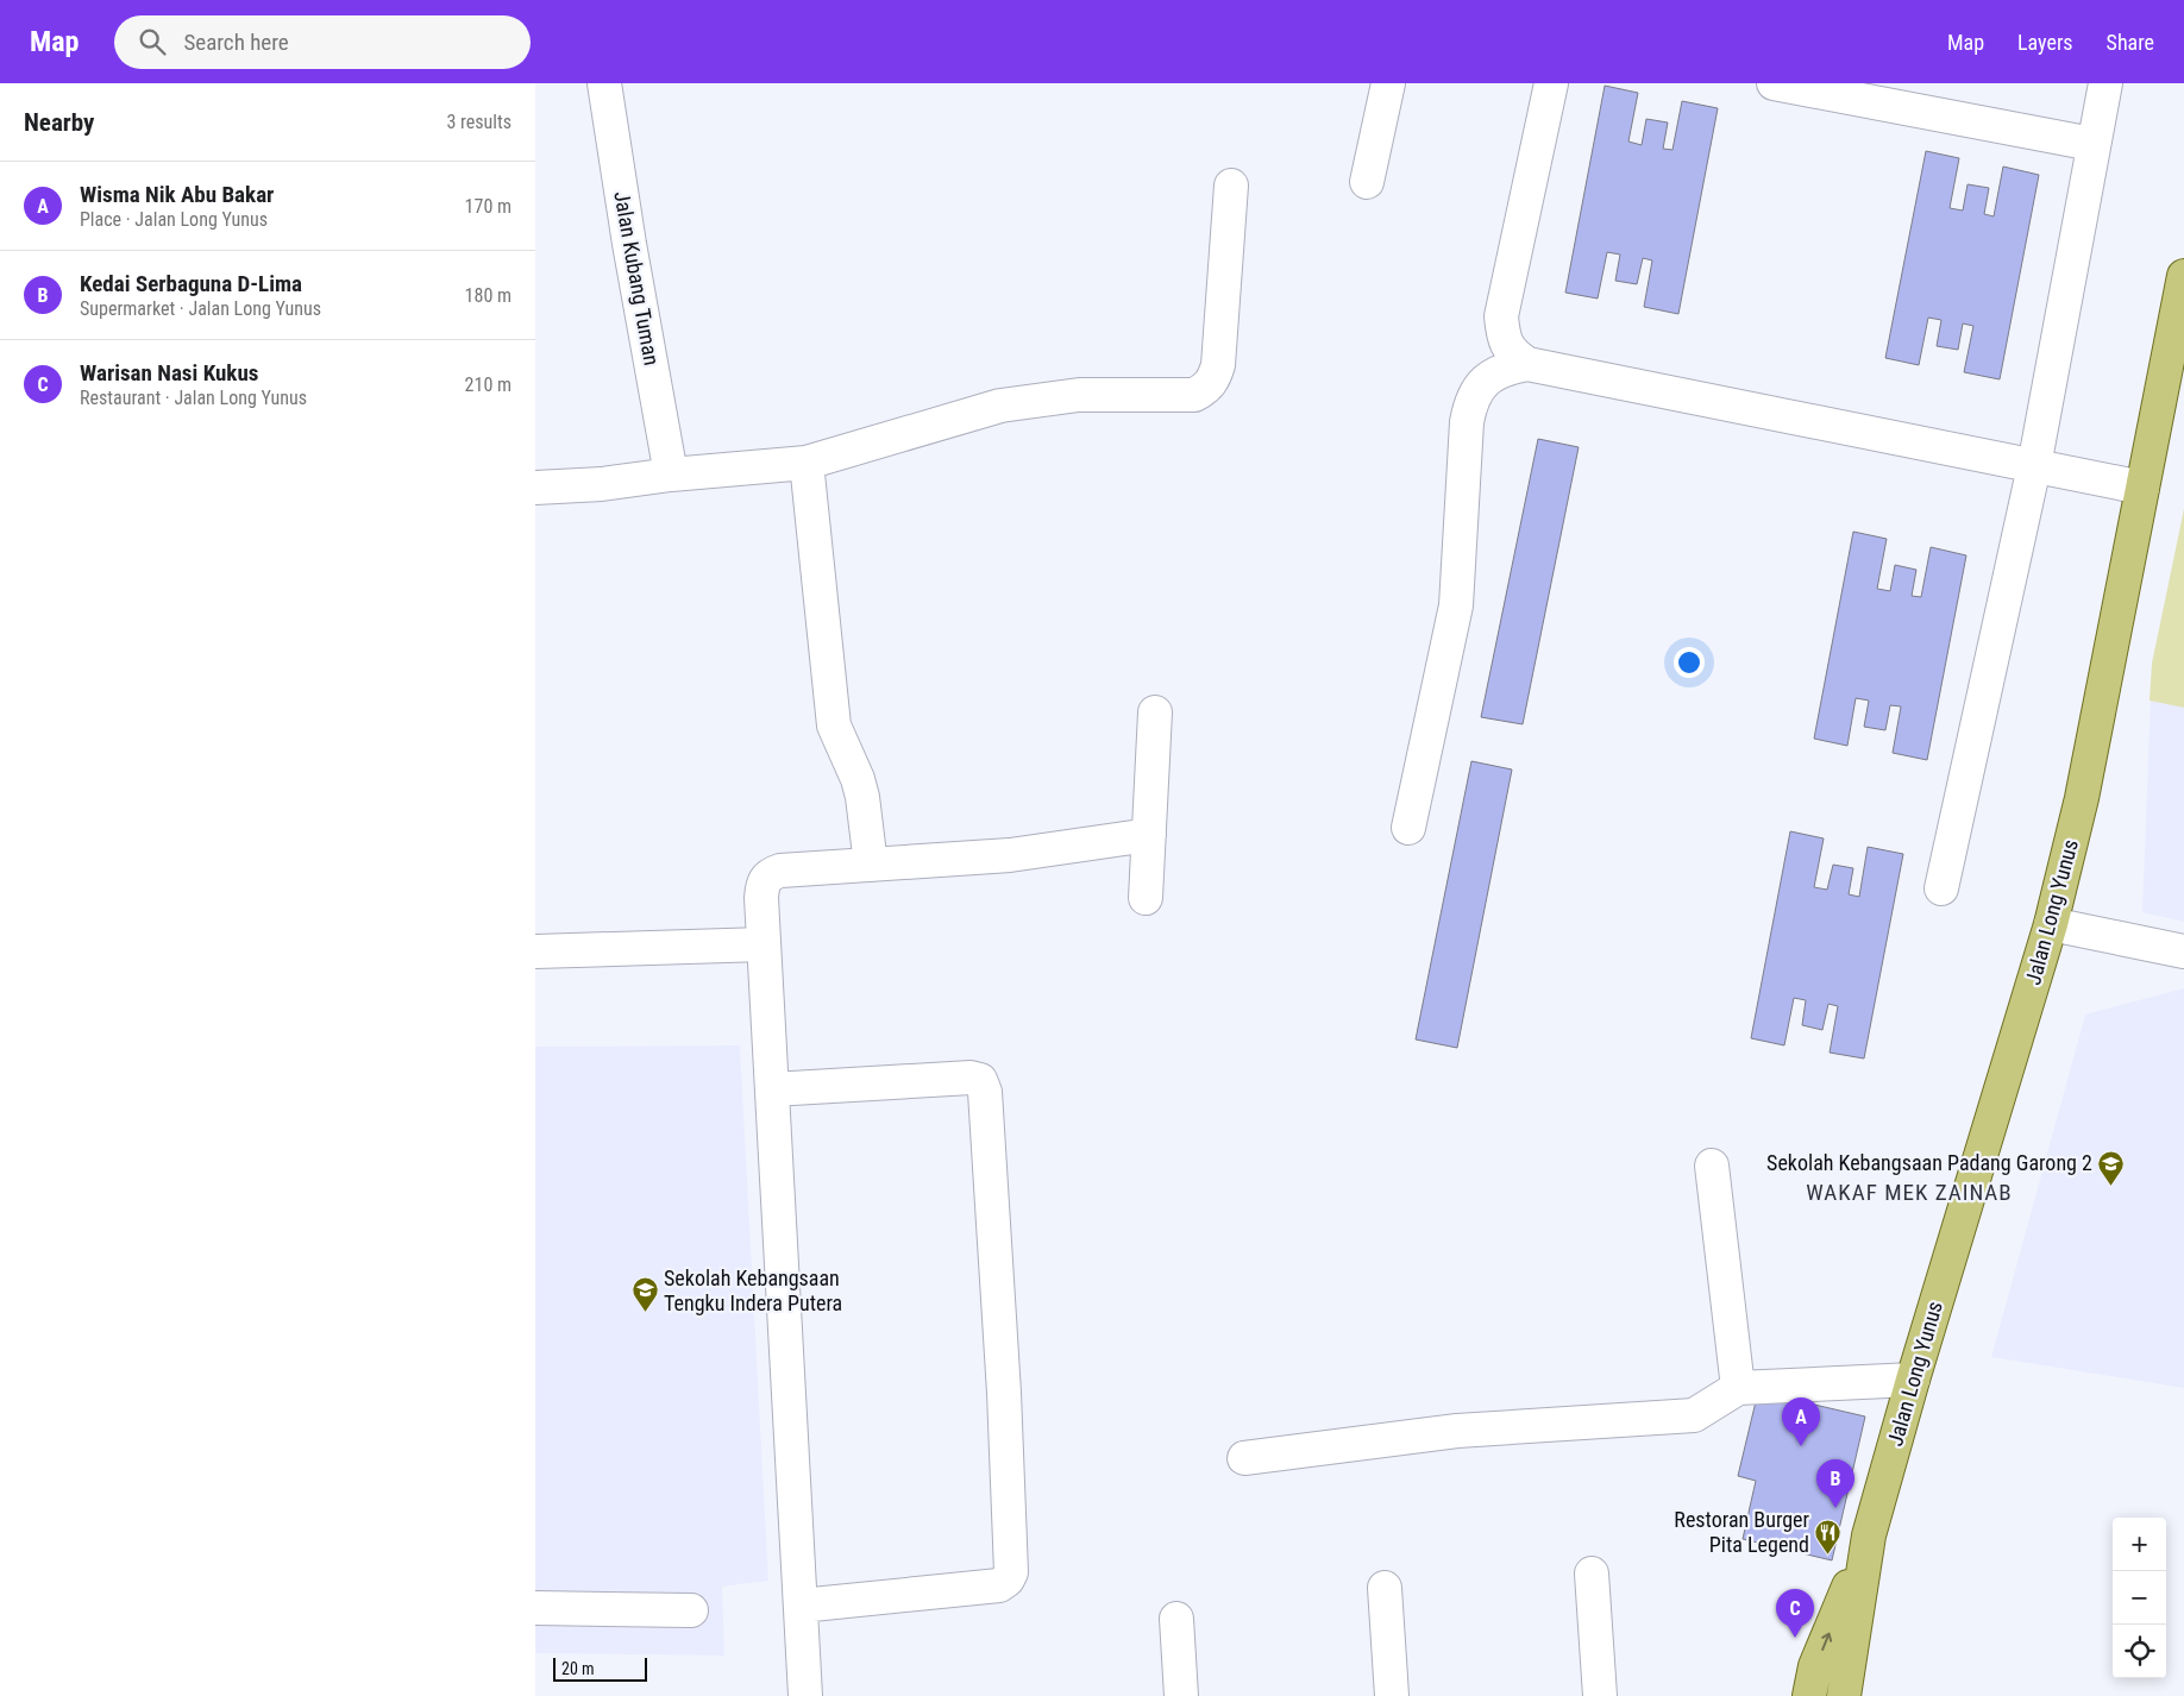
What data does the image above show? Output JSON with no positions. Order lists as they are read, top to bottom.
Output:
{
  "streets": {
    "main road": ["Jalan Long Yunus"],
    "street": ["Jalan Kubang Tuman"]
  },
  "districts": ["WAKAF MEK ZAINAB"],
  "places": {
    "school or university": ["Sekolah Kebangsaan Padang Garong 2", "Sekolah Kebangsaan Tengku Indera Putera"],
    "restaurant": ["Restoran Burger Pita Legend"]
  },
  "scale_bar": "20 m",
  "page": {
    "header": "Map",
    "search": "Search here",
    "nav": ["Map", "Layers", "Share"],
    "heading": ["Nearby", "3 results"],
    "list": [
      {
        "mark": "A",
        "name": "Wisma Nik Abu Bakar",
        "note": "Place · Jalan Long Yunus",
        "value": "170 m"
      },
      {
        "mark": "B",
        "name": "Kedai Serbaguna D-Lima",
        "note": "Supermarket · Jalan Long Yunus",
        "value": "180 m"
      },
      {
        "mark": "C",
        "name": "Warisan Nasi Kukus",
        "note": "Restaurant · Jalan Long Yunus",
        "value": "210 m"
      }
    ],
    "pins": ["A", "B", "C"],
    "map_buttons": ["+", "−"],
    "scale": "20 m"
  }
}
